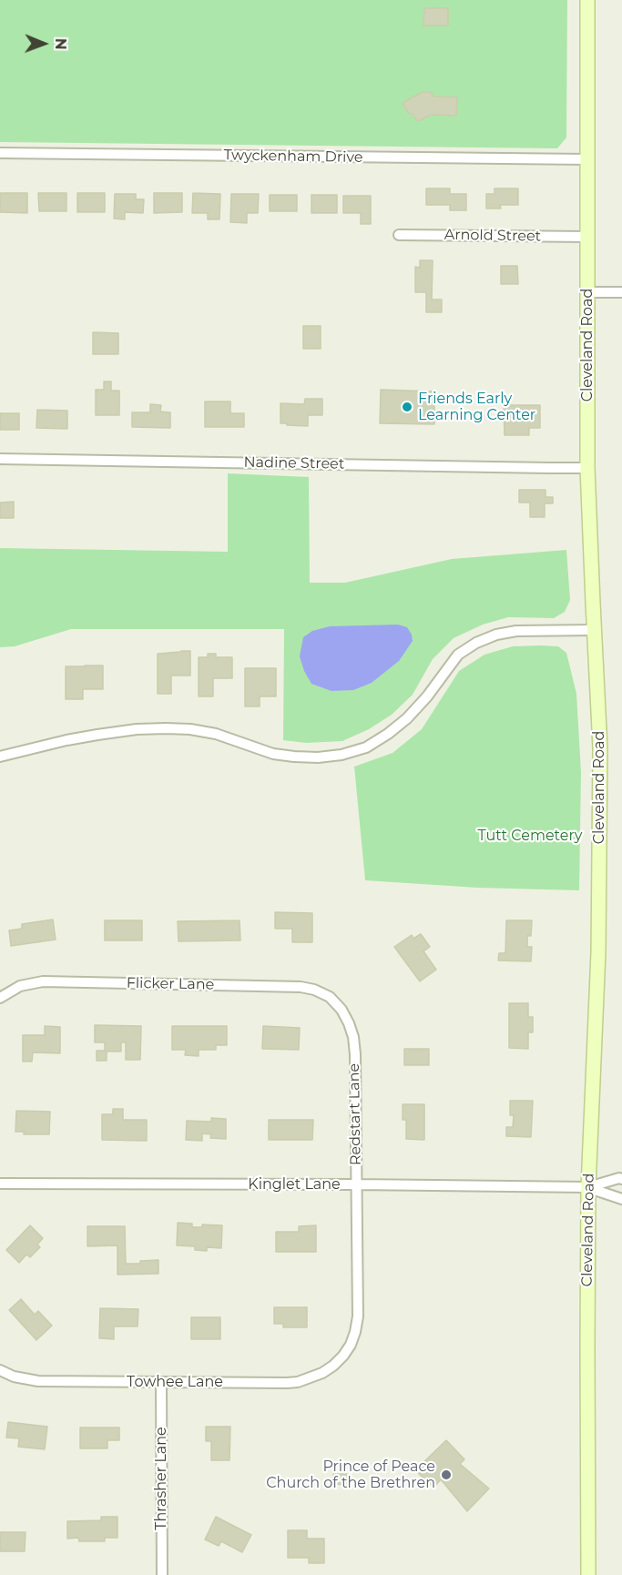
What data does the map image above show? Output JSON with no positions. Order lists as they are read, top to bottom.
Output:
{
  "streets": {
    "main road": ["Cleveland Road"],
    "street": [
      "Twyckenham Drive",
      "Arnold Street",
      "Nadine Street",
      "Flicker Lane",
      "Redstart Lane",
      "Kinglet Lane",
      "Towhee Lane",
      "Thrasher Lane"
    ]
  },
  "crossings": [
    ["Twyckenham Drive", "Cleveland Road"],
    ["Arnold Street", "Cleveland Road"],
    ["Cleveland Road", "Nadine Street"],
    ["Cleveland Road", "Kinglet Lane"],
    ["Flicker Lane", "Redstart Lane"],
    ["Redstart Lane", "Kinglet Lane"],
    ["Redstart Lane", "Towhee Lane"],
    ["Towhee Lane", "Thrasher Lane"]
  ],
  "parks": ["Tutt Cemetery"],
  "places": ["Friends Early Learning Center", "Prince of Peace Church of the Brethren"],
  "north": "right"
}
